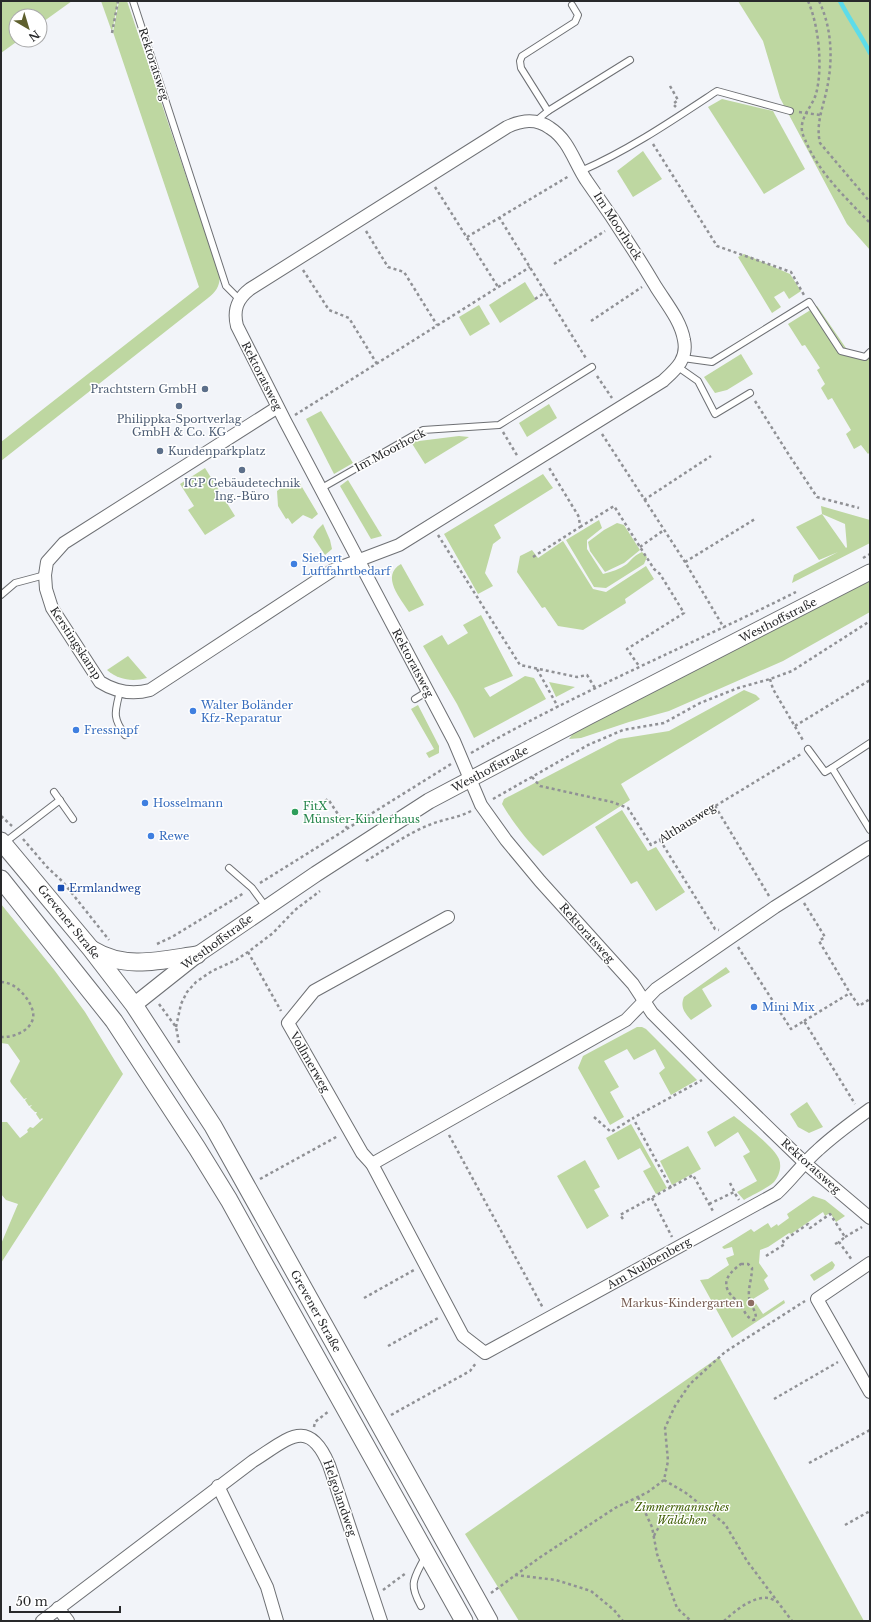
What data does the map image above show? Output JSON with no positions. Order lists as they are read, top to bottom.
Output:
{
  "streets": {
    "main road": ["Grevener Straße"],
    "street": [
      "Rektoratsweg",
      "Im Moorhock",
      "Westhoffstraße",
      "Kerstingskamp",
      "Vollmerweg",
      "Am Nubbenberg",
      "Helgolandweg"
    ],
    "path": ["Althausweg"]
  },
  "crossings": [
    ["Rektoratsweg", "Im Moorhock"],
    ["Rektoratsweg", "Westhoffstraße"],
    ["Rektoratsweg", "Kerstingskamp"],
    ["Rektoratsweg", "Am Nubbenberg"],
    ["Westhoffstraße", "Grevener Straße"],
    ["Vollmerweg", "Am Nubbenberg"]
  ],
  "parks": ["Zimmermannsches Wäldchen"],
  "places": {
    "other": [
      "Prachtstern GmbH",
      "Philippka-Sportverlag GmbH & Co. KG",
      "Kundenparkplatz",
      "IGP Gebäudetechnik Ing.-Büro",
      "Siebert Luftfahrtbedarf",
      "Walter Boländer Kfz-Reparatur",
      "Fressnapf",
      "Hosselmann",
      "FitX Münster-Kinderhaus",
      "Rewe",
      "Mini Mix",
      "Markus-Kindergarten"
    ],
    "transit": ["Ermlandweg"]
  },
  "scale_bar": "50 m",
  "north": "bottom right"
}
